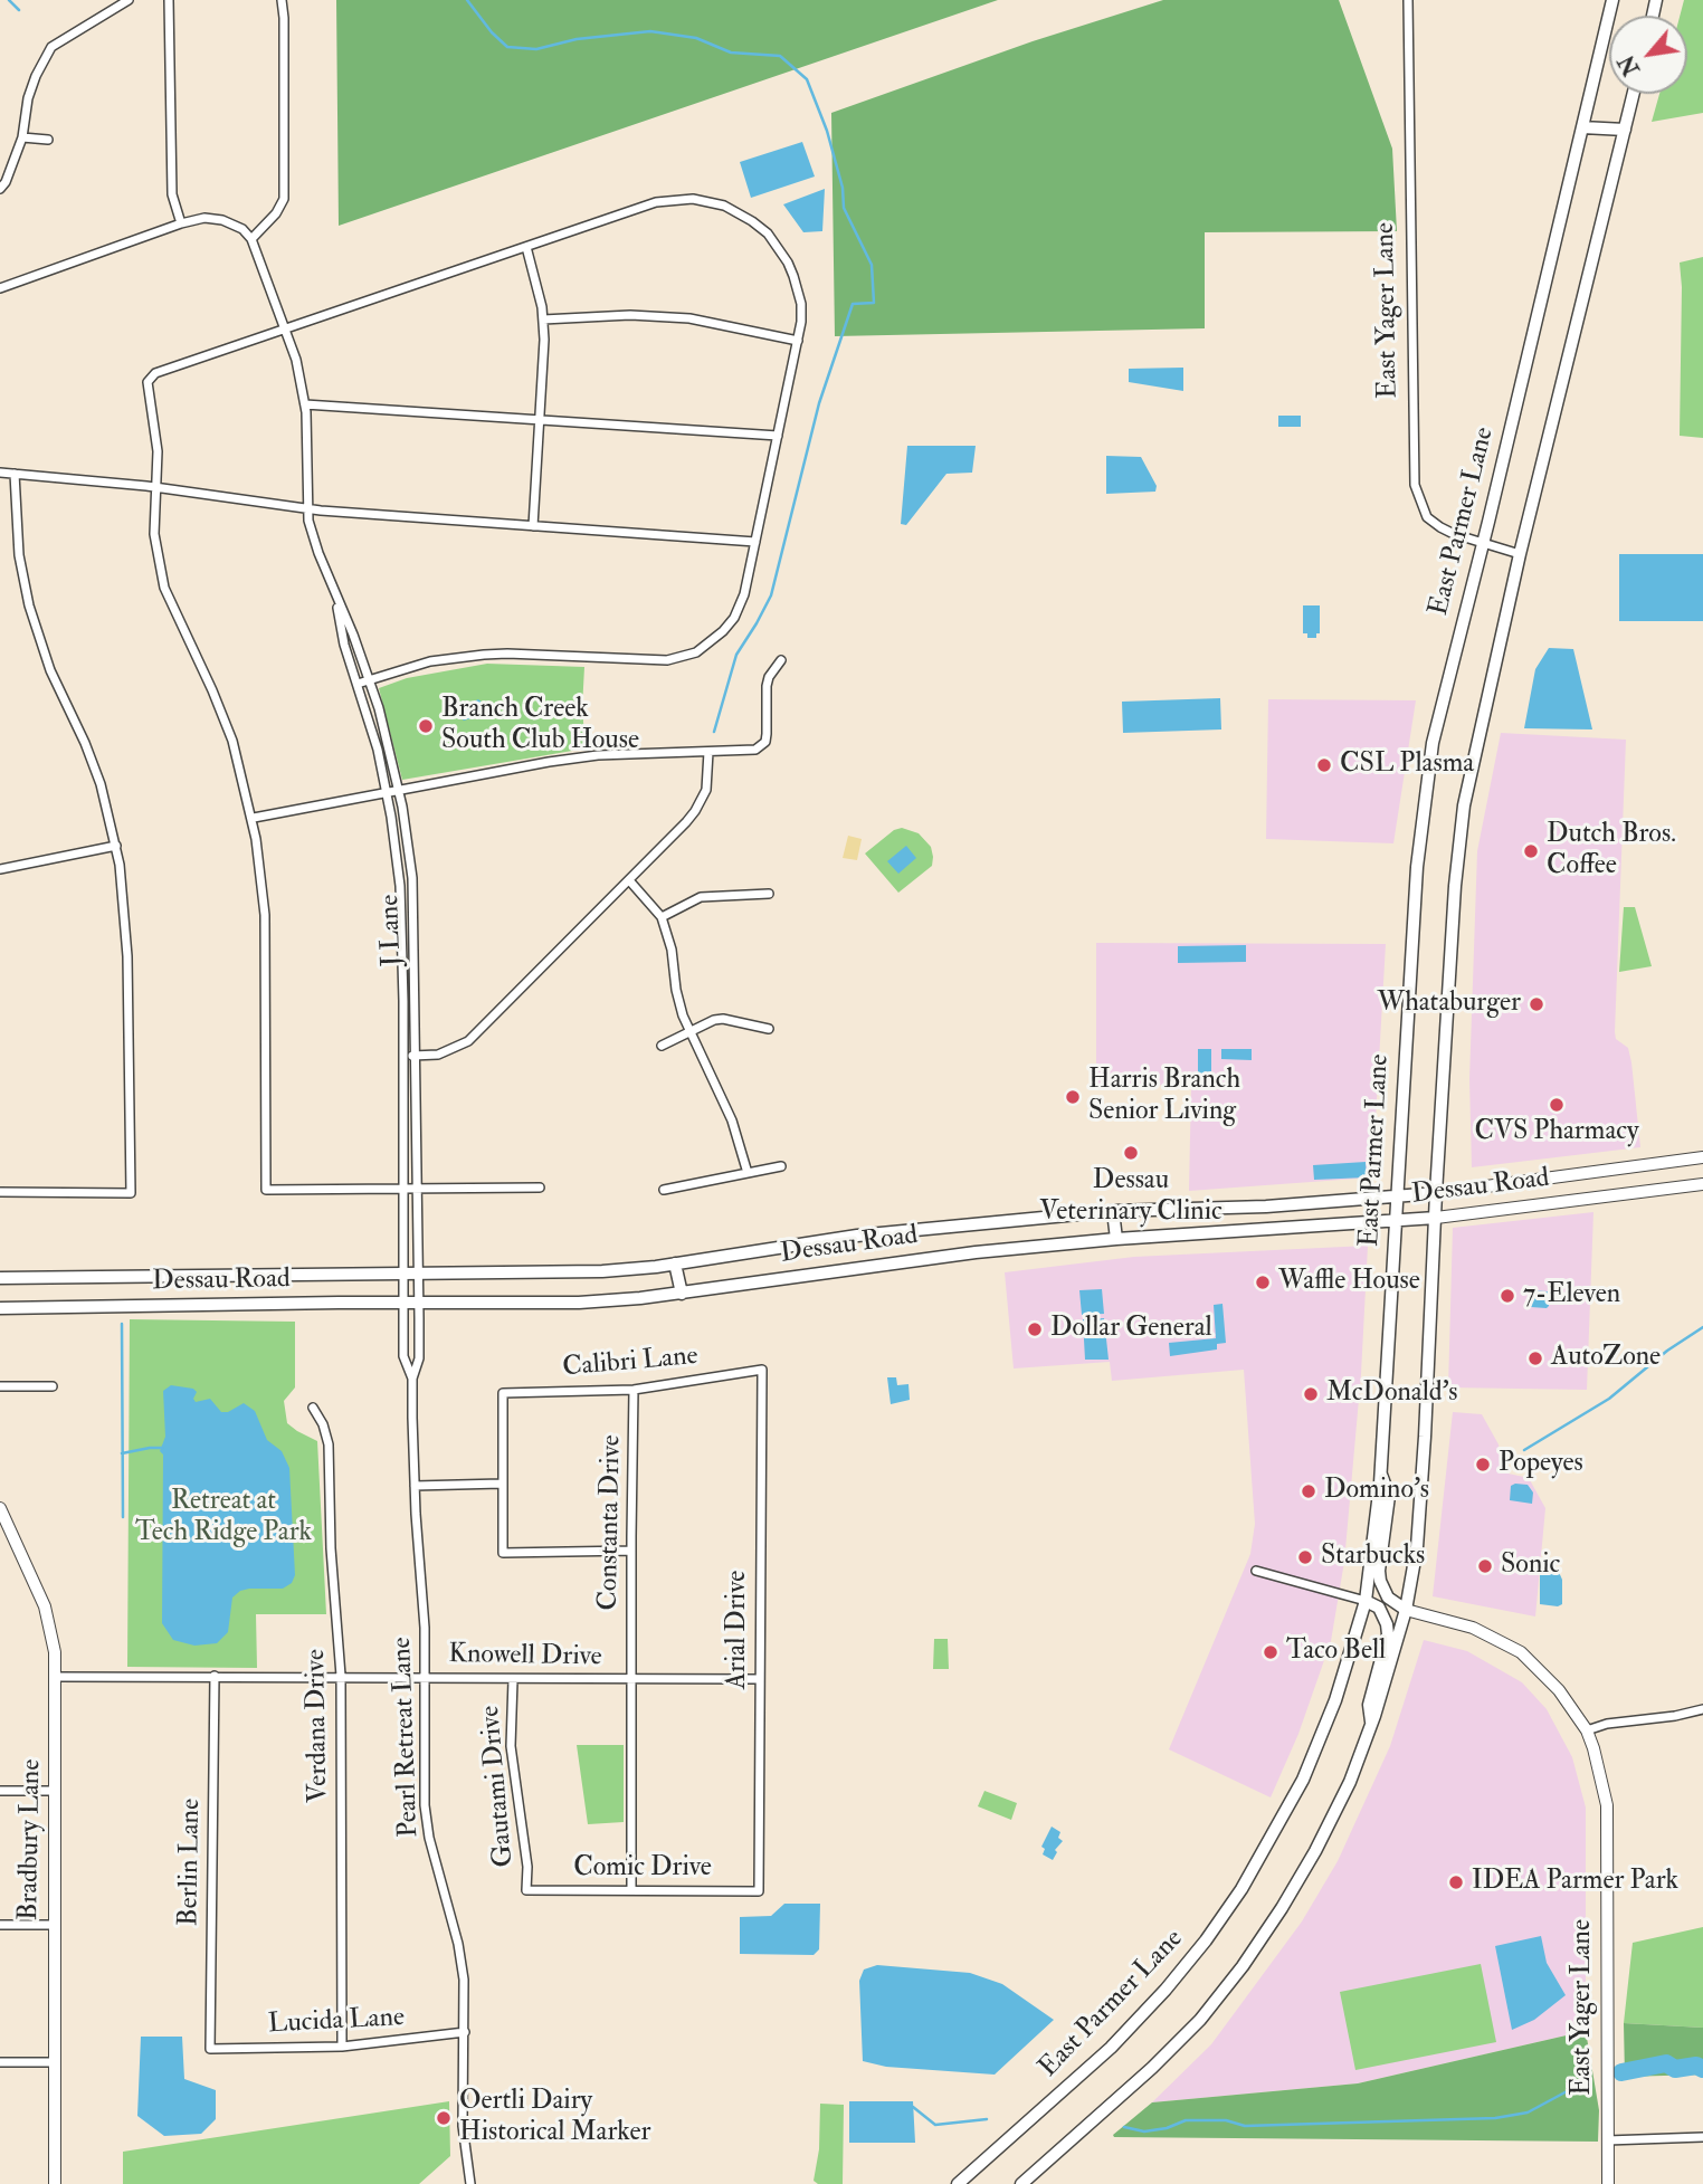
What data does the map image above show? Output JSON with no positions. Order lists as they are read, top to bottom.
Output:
{
  "streets": {
    "main road": ["East Parmer Lane", "Dessau Road"],
    "street": [
      "East Yager Lane",
      "J Lane",
      "Calibri Lane",
      "Constanta Drive",
      "Arial Drive",
      "Knowell Drive",
      "Verdana Drive",
      "Pearl Retreat Lane",
      "Gautami Drive",
      "Bradbury Lane",
      "Berlin Lane",
      "Comic Drive",
      "Lucida Lane"
    ]
  },
  "crossings": [
    ["East Yager Lane", "East Parmer Lane"],
    ["East Parmer Lane", "Dessau Road"],
    ["J Lane", "Dessau Road"],
    ["J Lane", "Pearl Retreat Lane"],
    ["Calibri Lane", "Constanta Drive"],
    ["Calibri Lane", "Arial Drive"],
    ["Constanta Drive", "Knowell Drive"],
    ["Constanta Drive", "Comic Drive"],
    ["Arial Drive", "Knowell Drive"],
    ["Arial Drive", "Comic Drive"],
    ["Knowell Drive", "Verdana Drive"],
    ["Knowell Drive", "Pearl Retreat Lane"],
    ["Knowell Drive", "Gautami Drive"],
    ["Knowell Drive", "Bradbury Lane"],
    ["Knowell Drive", "Berlin Lane"],
    ["Verdana Drive", "Lucida Lane"],
    ["Pearl Retreat Lane", "Lucida Lane"],
    ["Gautami Drive", "Comic Drive"],
    ["Berlin Lane", "Lucida Lane"]
  ],
  "parks": ["Retreat at Tech Ridge Park"],
  "places": [
    "Branch Creek South Club House",
    "CSL Plasma",
    "Dutch Bros. Coffee",
    "Whataburger",
    "Harris Branch Senior Living",
    "CVS Pharmacy",
    "Dessau Veterinary Clinic",
    "Waffle House",
    "7-Eleven",
    "Dollar General",
    "AutoZone",
    "McDonald's",
    "Popeyes",
    "Domino's",
    "Starbucks",
    "Sonic",
    "Taco Bell",
    "IDEA Parmer Park",
    "Oertli Dairy Historical Marker"
  ],
  "north": "bottom left"
}
